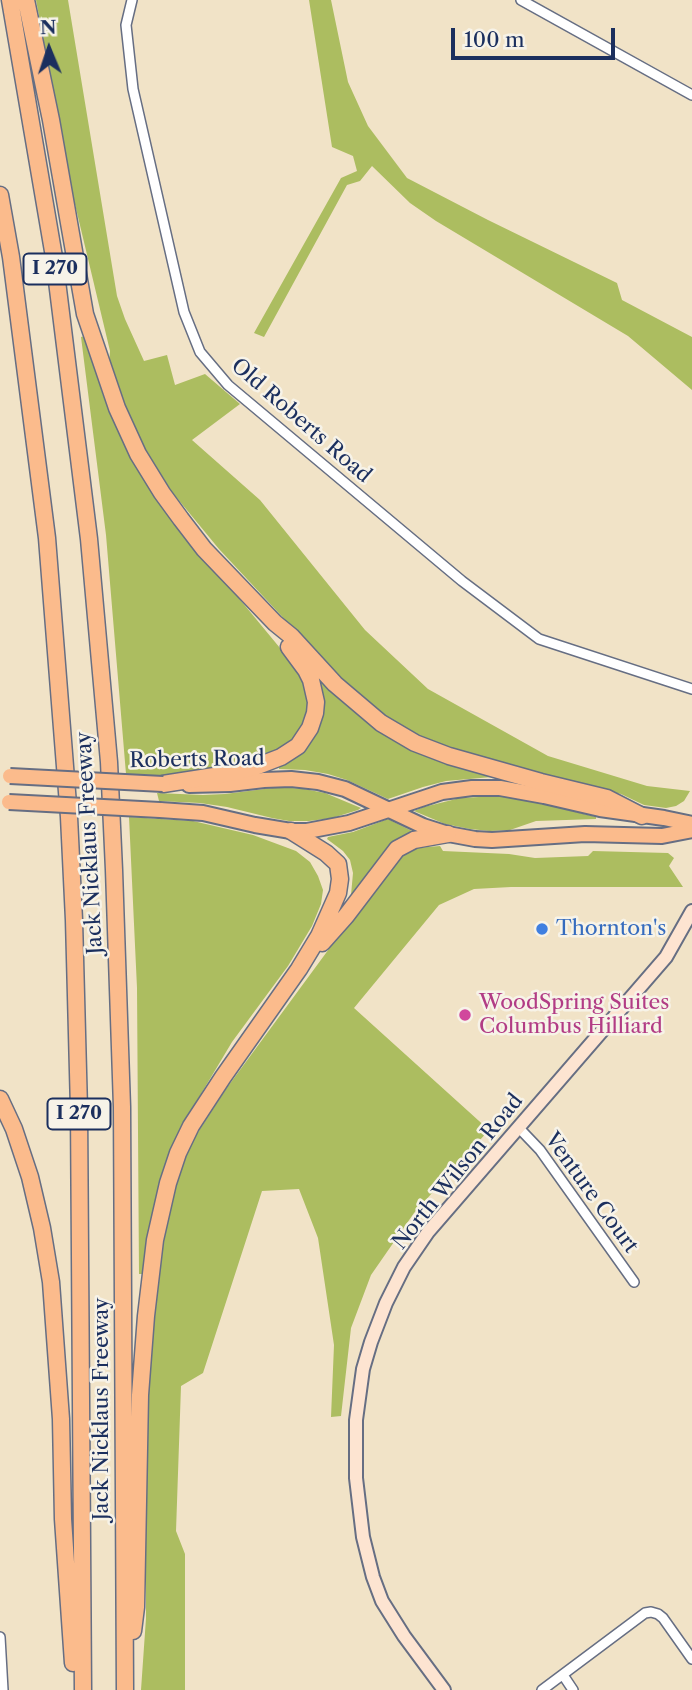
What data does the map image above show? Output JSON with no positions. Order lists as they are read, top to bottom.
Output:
{
  "streets": {
    "highway": ["I 270", "Jack Nicklaus Freeway"],
    "main road": ["Roberts Road", "North Wilson Road"],
    "street": ["Old Roberts Road", "Venture Court"]
  },
  "crossings": [
    ["North Wilson Road", "Venture Court"]
  ],
  "places": ["Thornton's", "WoodSpring Suites Columbus Hilliard"],
  "scale_bar": "100 m",
  "north": "top"
}
